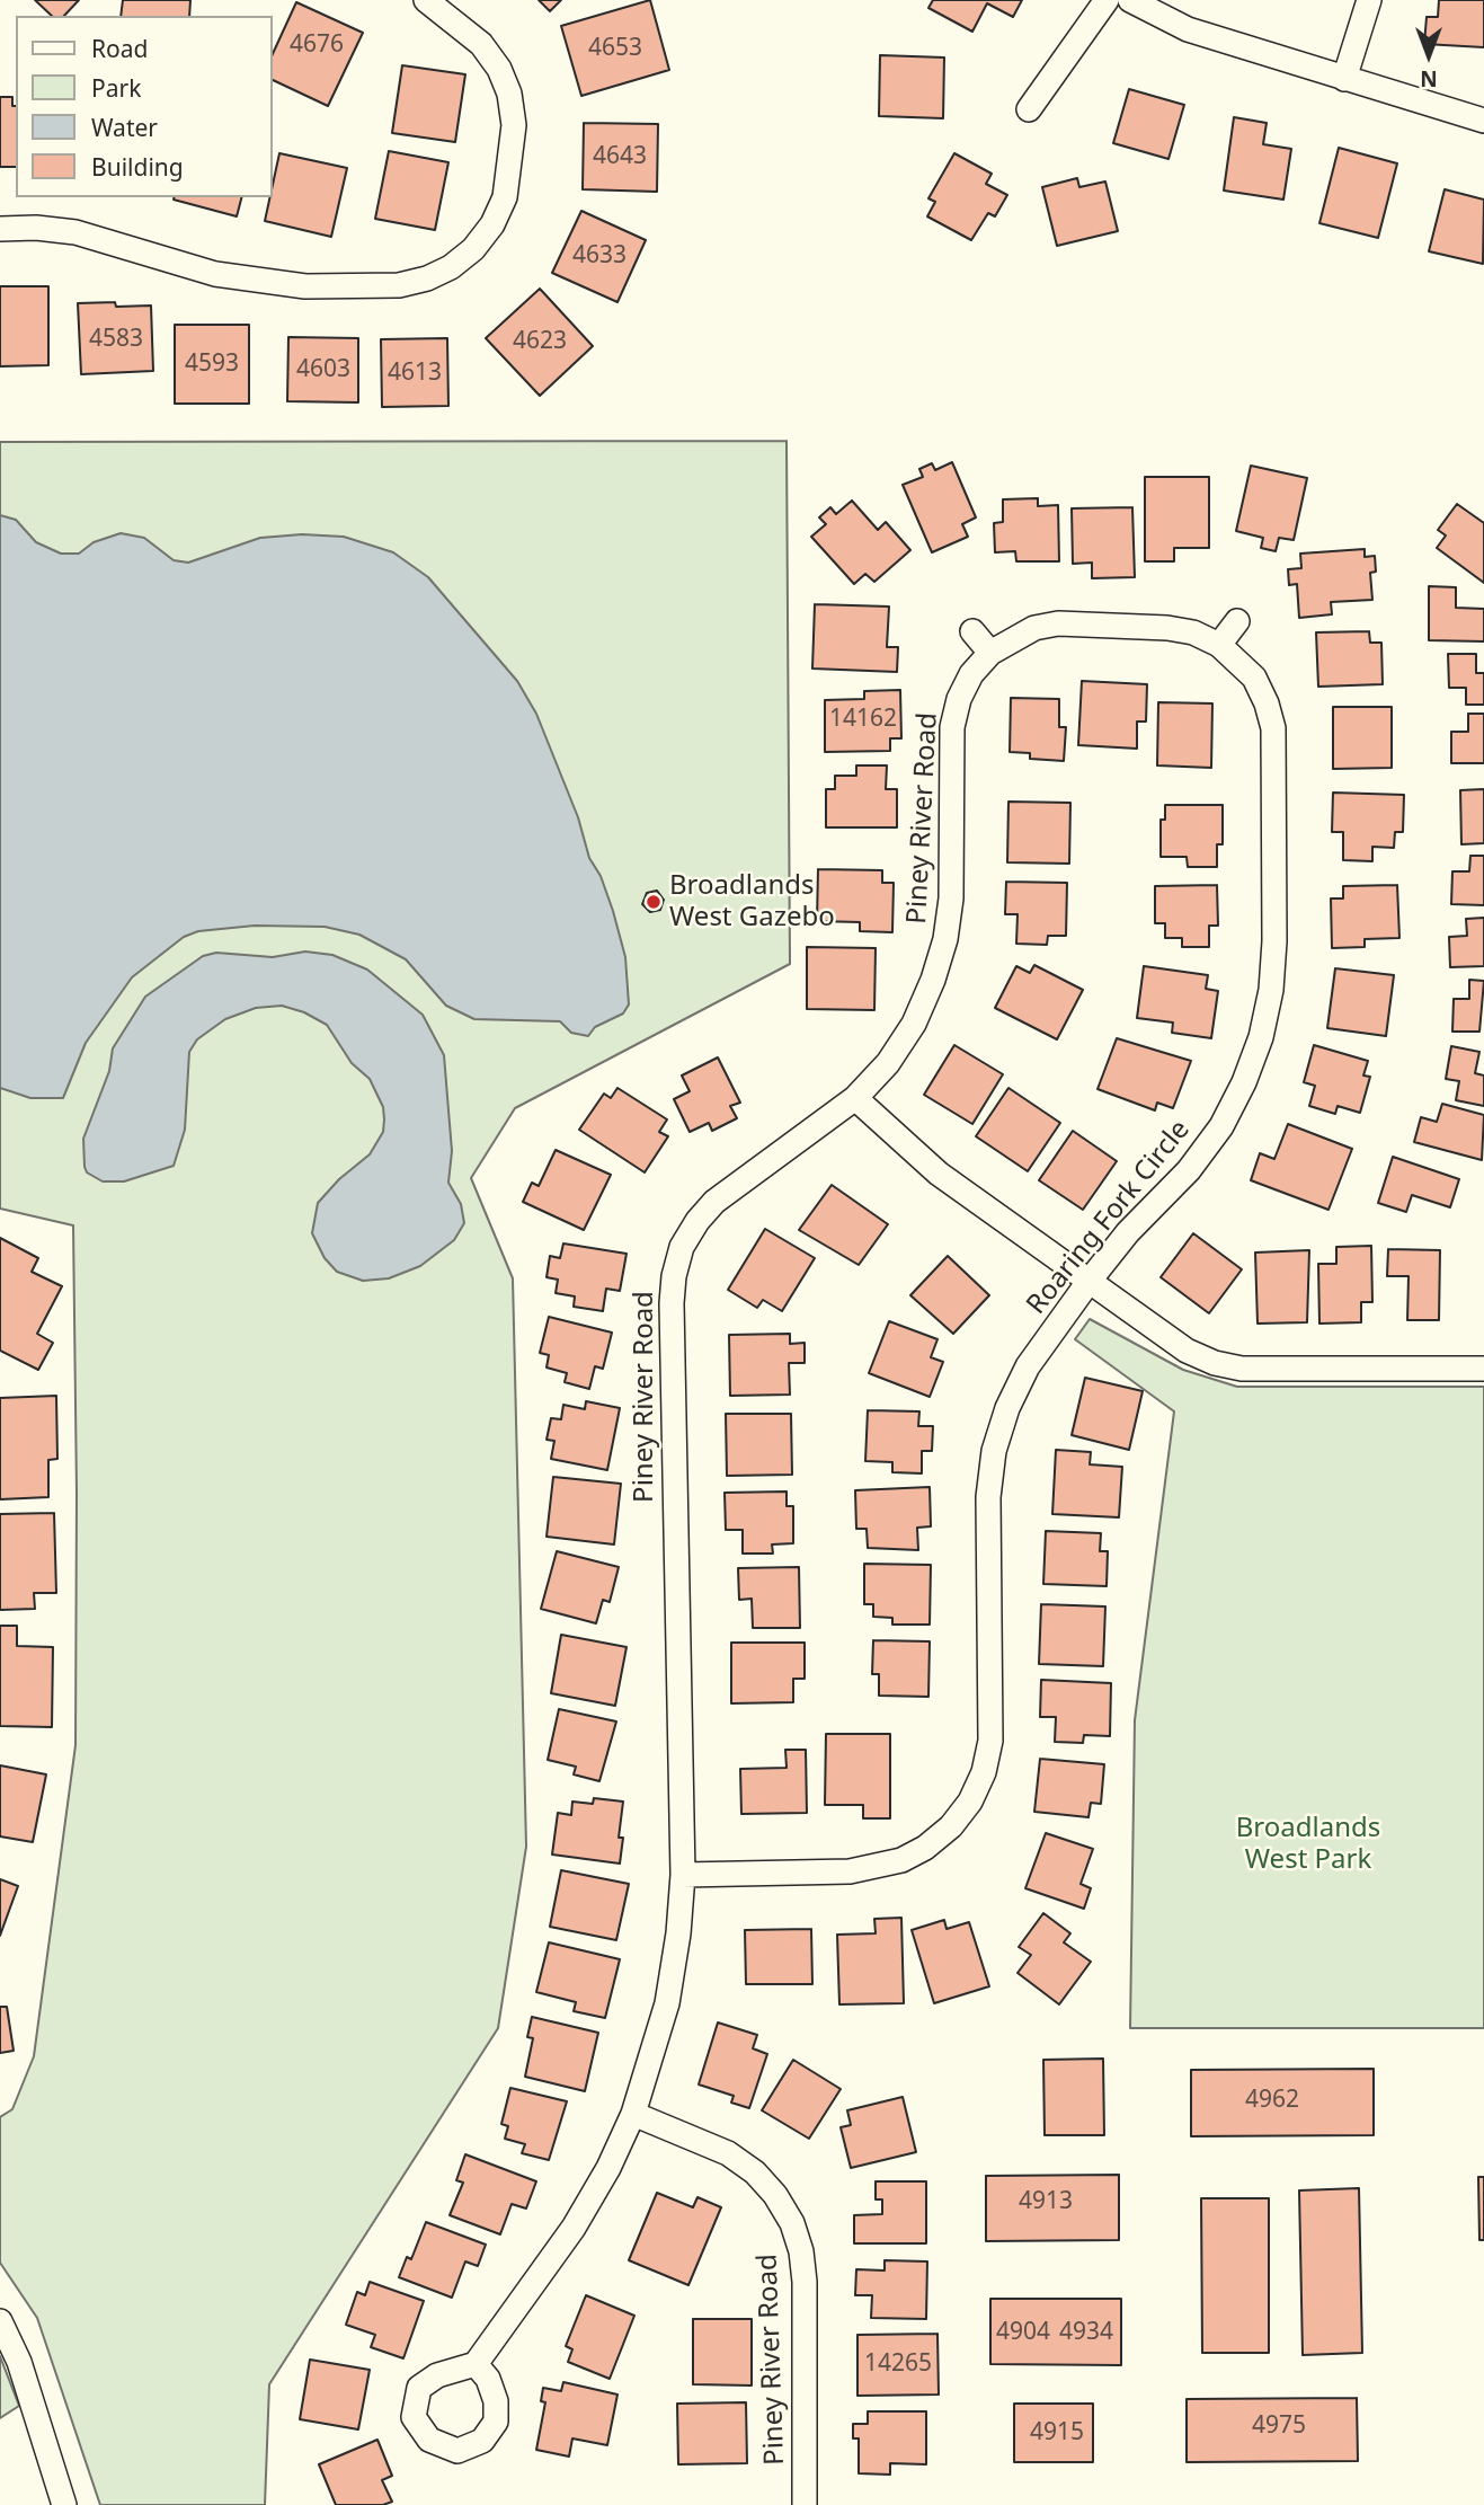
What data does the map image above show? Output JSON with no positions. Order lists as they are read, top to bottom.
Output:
{
  "streets": {
    "street": ["Piney River Road", "Roaring Fork Circle"]
  },
  "crossings": [
    ["Piney River Road", "Roaring Fork Circle"]
  ],
  "parks": ["Broadlands West Park"],
  "places": ["Broadlands West Gazebo"],
  "house_numbers": [
    "4676",
    "4653",
    "4643",
    "4633",
    "4583",
    "4623",
    "4593",
    "4603",
    "4613",
    "14162",
    "4962",
    "4913",
    "4904",
    "4934",
    "14265",
    "4975",
    "4915"
  ],
  "legend": [
    "Road",
    "Park",
    "Water",
    "Building"
  ],
  "north": "bottom"
}
